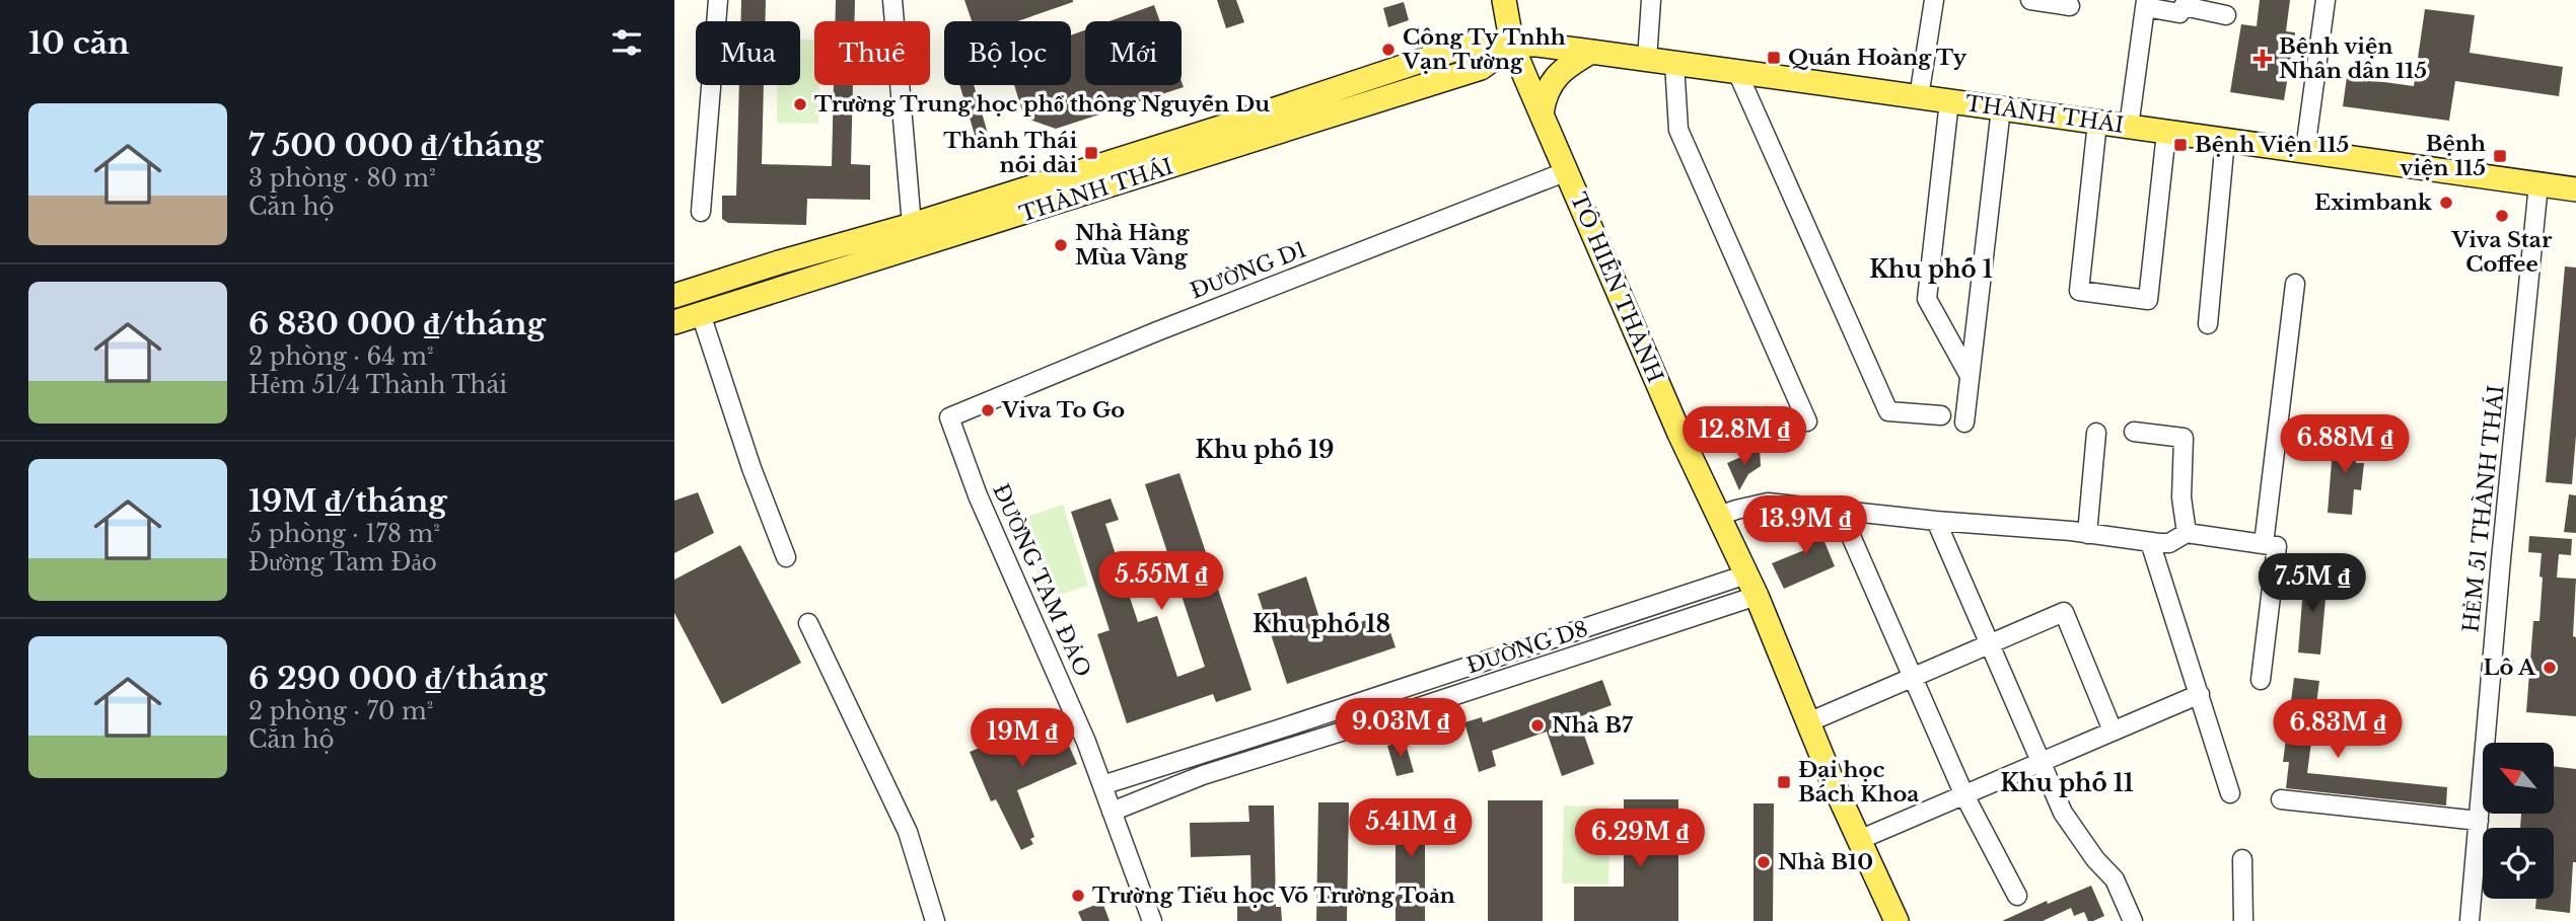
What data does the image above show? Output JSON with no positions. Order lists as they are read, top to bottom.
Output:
{
  "streets": {
    "main road": ["THÀNH THÁI", "TÔ HIẾN THÀNH"],
    "street": [
      "ĐƯỜNG D1",
      "HẺM 51 THÀNH THÁI",
      "ĐƯỜNG TAM ĐẢO",
      "ĐƯỜNG D8"
    ]
  },
  "crossings": [
    ["THÀNH THÁI", "TÔ HIẾN THÀNH"],
    ["THÀNH THÁI", "HẺM 51 THÀNH THÁI"],
    ["ĐƯỜNG D1", "TÔ HIẾN THÀNH"],
    ["ĐƯỜNG D1", "ĐƯỜNG TAM ĐẢO"],
    ["TÔ HIẾN THÀNH", "ĐƯỜNG D8"],
    ["ĐƯỜNG TAM ĐẢO", "ĐƯỜNG D8"]
  ],
  "districts": [
    "Khu phố 1",
    "Khu phố 19",
    "Khu phố 18",
    "Khu phố 11"
  ],
  "places": {
    "other": [
      "Công Ty Tnhh Vạn Tường",
      "Trường Trung học phổ thông Nguyễn Du",
      "Eximbank",
      "Viva Star Coffee",
      "Nhà Hàng Mùa Vàng",
      "Viva To Go",
      "Lô A",
      "Nhà B7",
      "Nhà B10",
      "Trường Tiểu học Võ Trường Toản"
    ],
    "transit": [
      "Quán Hoàng Ty",
      "Bệnh Viện 115",
      "Thành Thái nối dài",
      "Bệnh viện 115",
      "Đại học Bách Khoa"
    ],
    "health": ["Bệnh viện Nhân dân 115"]
  },
  "north": "top left",
  "page": {
    "heading": "10 căn",
    "chip": [
      "Mua",
      "Thuê",
      "Bộ lọc",
      "Mới"
    ],
    "list": [
      {
        "name": "7 500 000 ₫/tháng",
        "note": "3 phòng · 80 m² · Căn hộ"
      },
      {
        "name": "6 830 000 ₫/tháng",
        "note": "2 phòng · 64 m² · Hẻm 51/4 Thành Thái"
      },
      {
        "name": "19M ₫/tháng",
        "note": "5 phòng · 178 m² · Đường Tam Đảo"
      },
      {
        "name": "6 290 000 ₫/tháng",
        "note": "2 phòng · 70 m² · Căn hộ"
      }
    ],
    "price": [
      "12.8M ₫",
      "6.88M ₫",
      "13.9M ₫",
      "5.55M ₫",
      "7.5M ₫",
      "9.03M ₫",
      "6.83M ₫",
      "19M ₫",
      "5.41M ₫",
      "6.29M ₫"
    ]
  }
}
